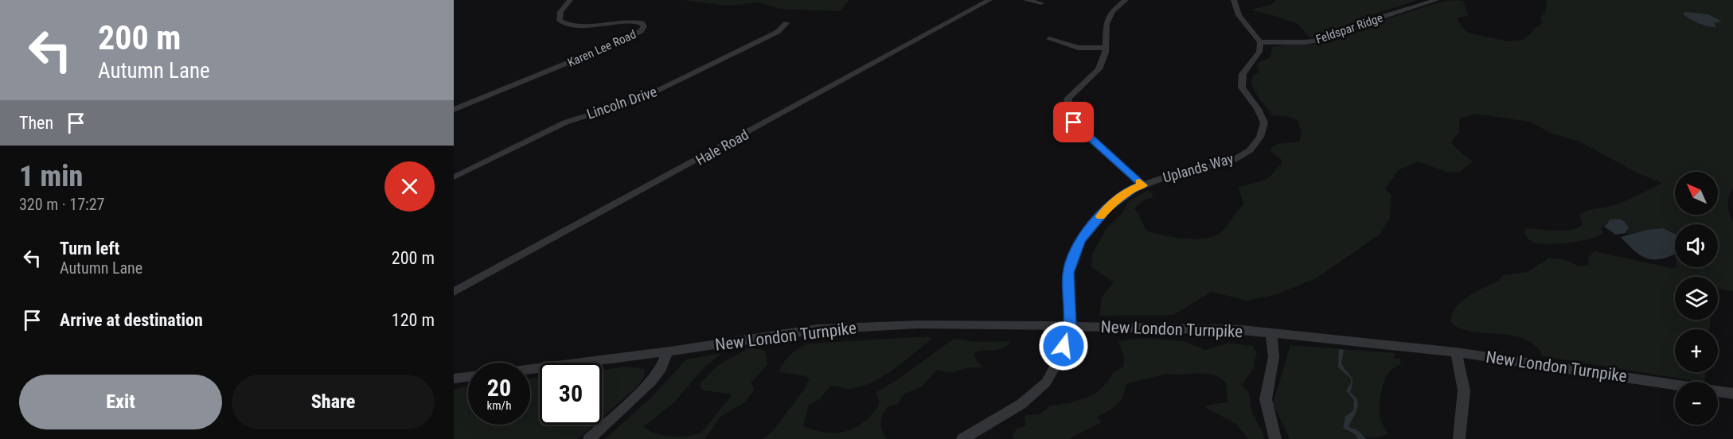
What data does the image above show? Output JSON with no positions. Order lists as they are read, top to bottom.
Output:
{
  "streets": {
    "street": [
      "Feldspar Ridge",
      "Karen Lee Road",
      "Lincoln Drive",
      "Hale Road",
      "Uplands Way",
      "New London Turnpike"
    ]
  },
  "crossings": [
    ["Feldspar Ridge", "Uplands Way"],
    ["Uplands Way", "New London Turnpike"]
  ],
  "north": "top left",
  "page": {
    "turn": ["200 m", "Autumn Lane"],
    "then": "Then",
    "heading": ["1 min", "320 m · 17:27"],
    "map_buttons": ["+", "−"],
    "list": [
      {
        "name": "Turn left",
        "note": "Autumn Lane",
        "value": "200 m"
      },
      {
        "name": "Arrive at destination",
        "value": "120 m"
      }
    ],
    "speed": "20 km/h",
    "limit": "30",
    "buttons": ["Exit", "Share"]
  }
}
